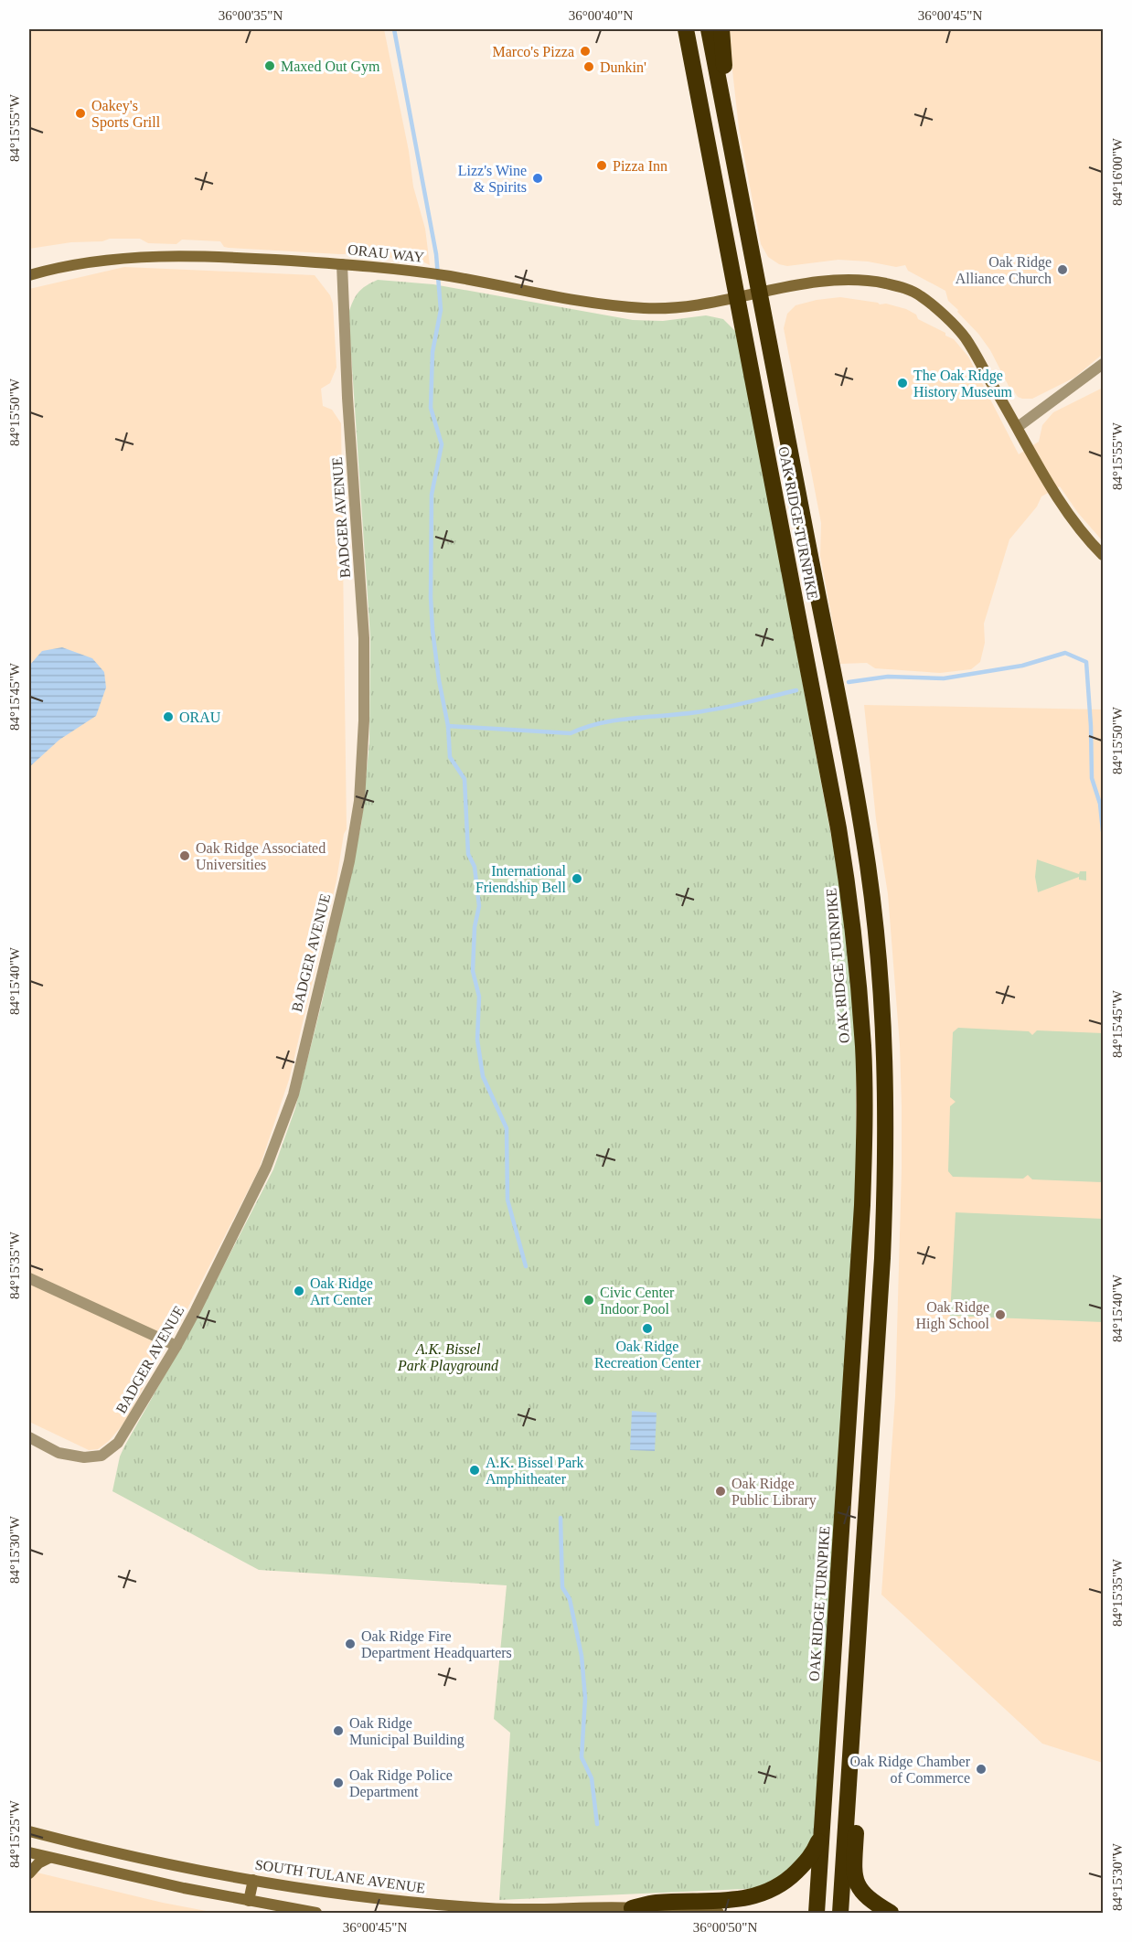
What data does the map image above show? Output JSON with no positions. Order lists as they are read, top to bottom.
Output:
{
  "streets": {
    "highway": ["OAK RIDGE TURNPIKE"],
    "street": ["ORAU WAY", "BADGER AVENUE", "SOUTH TULANE AVENUE"]
  },
  "crossings": [
    ["ORAU WAY", "BADGER AVENUE"],
    ["ORAU WAY", "OAK RIDGE TURNPIKE"]
  ],
  "parks": ["A.K. Bissel Park Playground"],
  "places": [
    "Marco's Pizza",
    "Maxed Out Gym",
    "Dunkin'",
    "Oakey's Sports Grill",
    "Pizza Inn",
    "Lizz's Wine & Spirits",
    "Oak Ridge Alliance Church",
    "The Oak Ridge History Museum",
    "ORAU",
    "Oak Ridge Associated Universities",
    "International Friendship Bell",
    "Oak Ridge Art Center",
    "Civic Center Indoor Pool",
    "Oak Ridge High School",
    "Oak Ridge Recreation Center",
    "A.K. Bissel Park Amphitheater",
    "Oak Ridge Public Library",
    "Oak Ridge Fire Department Headquarters",
    "Oak Ridge Municipal Building",
    "Oak Ridge Chamber of Commerce",
    "Oak Ridge Police Department"
  ],
  "coordinates": [
    "36°00'35\"N",
    "36°00'40\"N",
    "36°00'45\"N",
    "84°15'55\"W",
    "84°16'00\"W",
    "84°15'50\"W",
    "84°15'45\"W",
    "84°15'40\"W",
    "84°15'35\"W",
    "84°15'30\"W",
    "84°15'25\"W",
    "36°00'50\"N"
  ]
}
